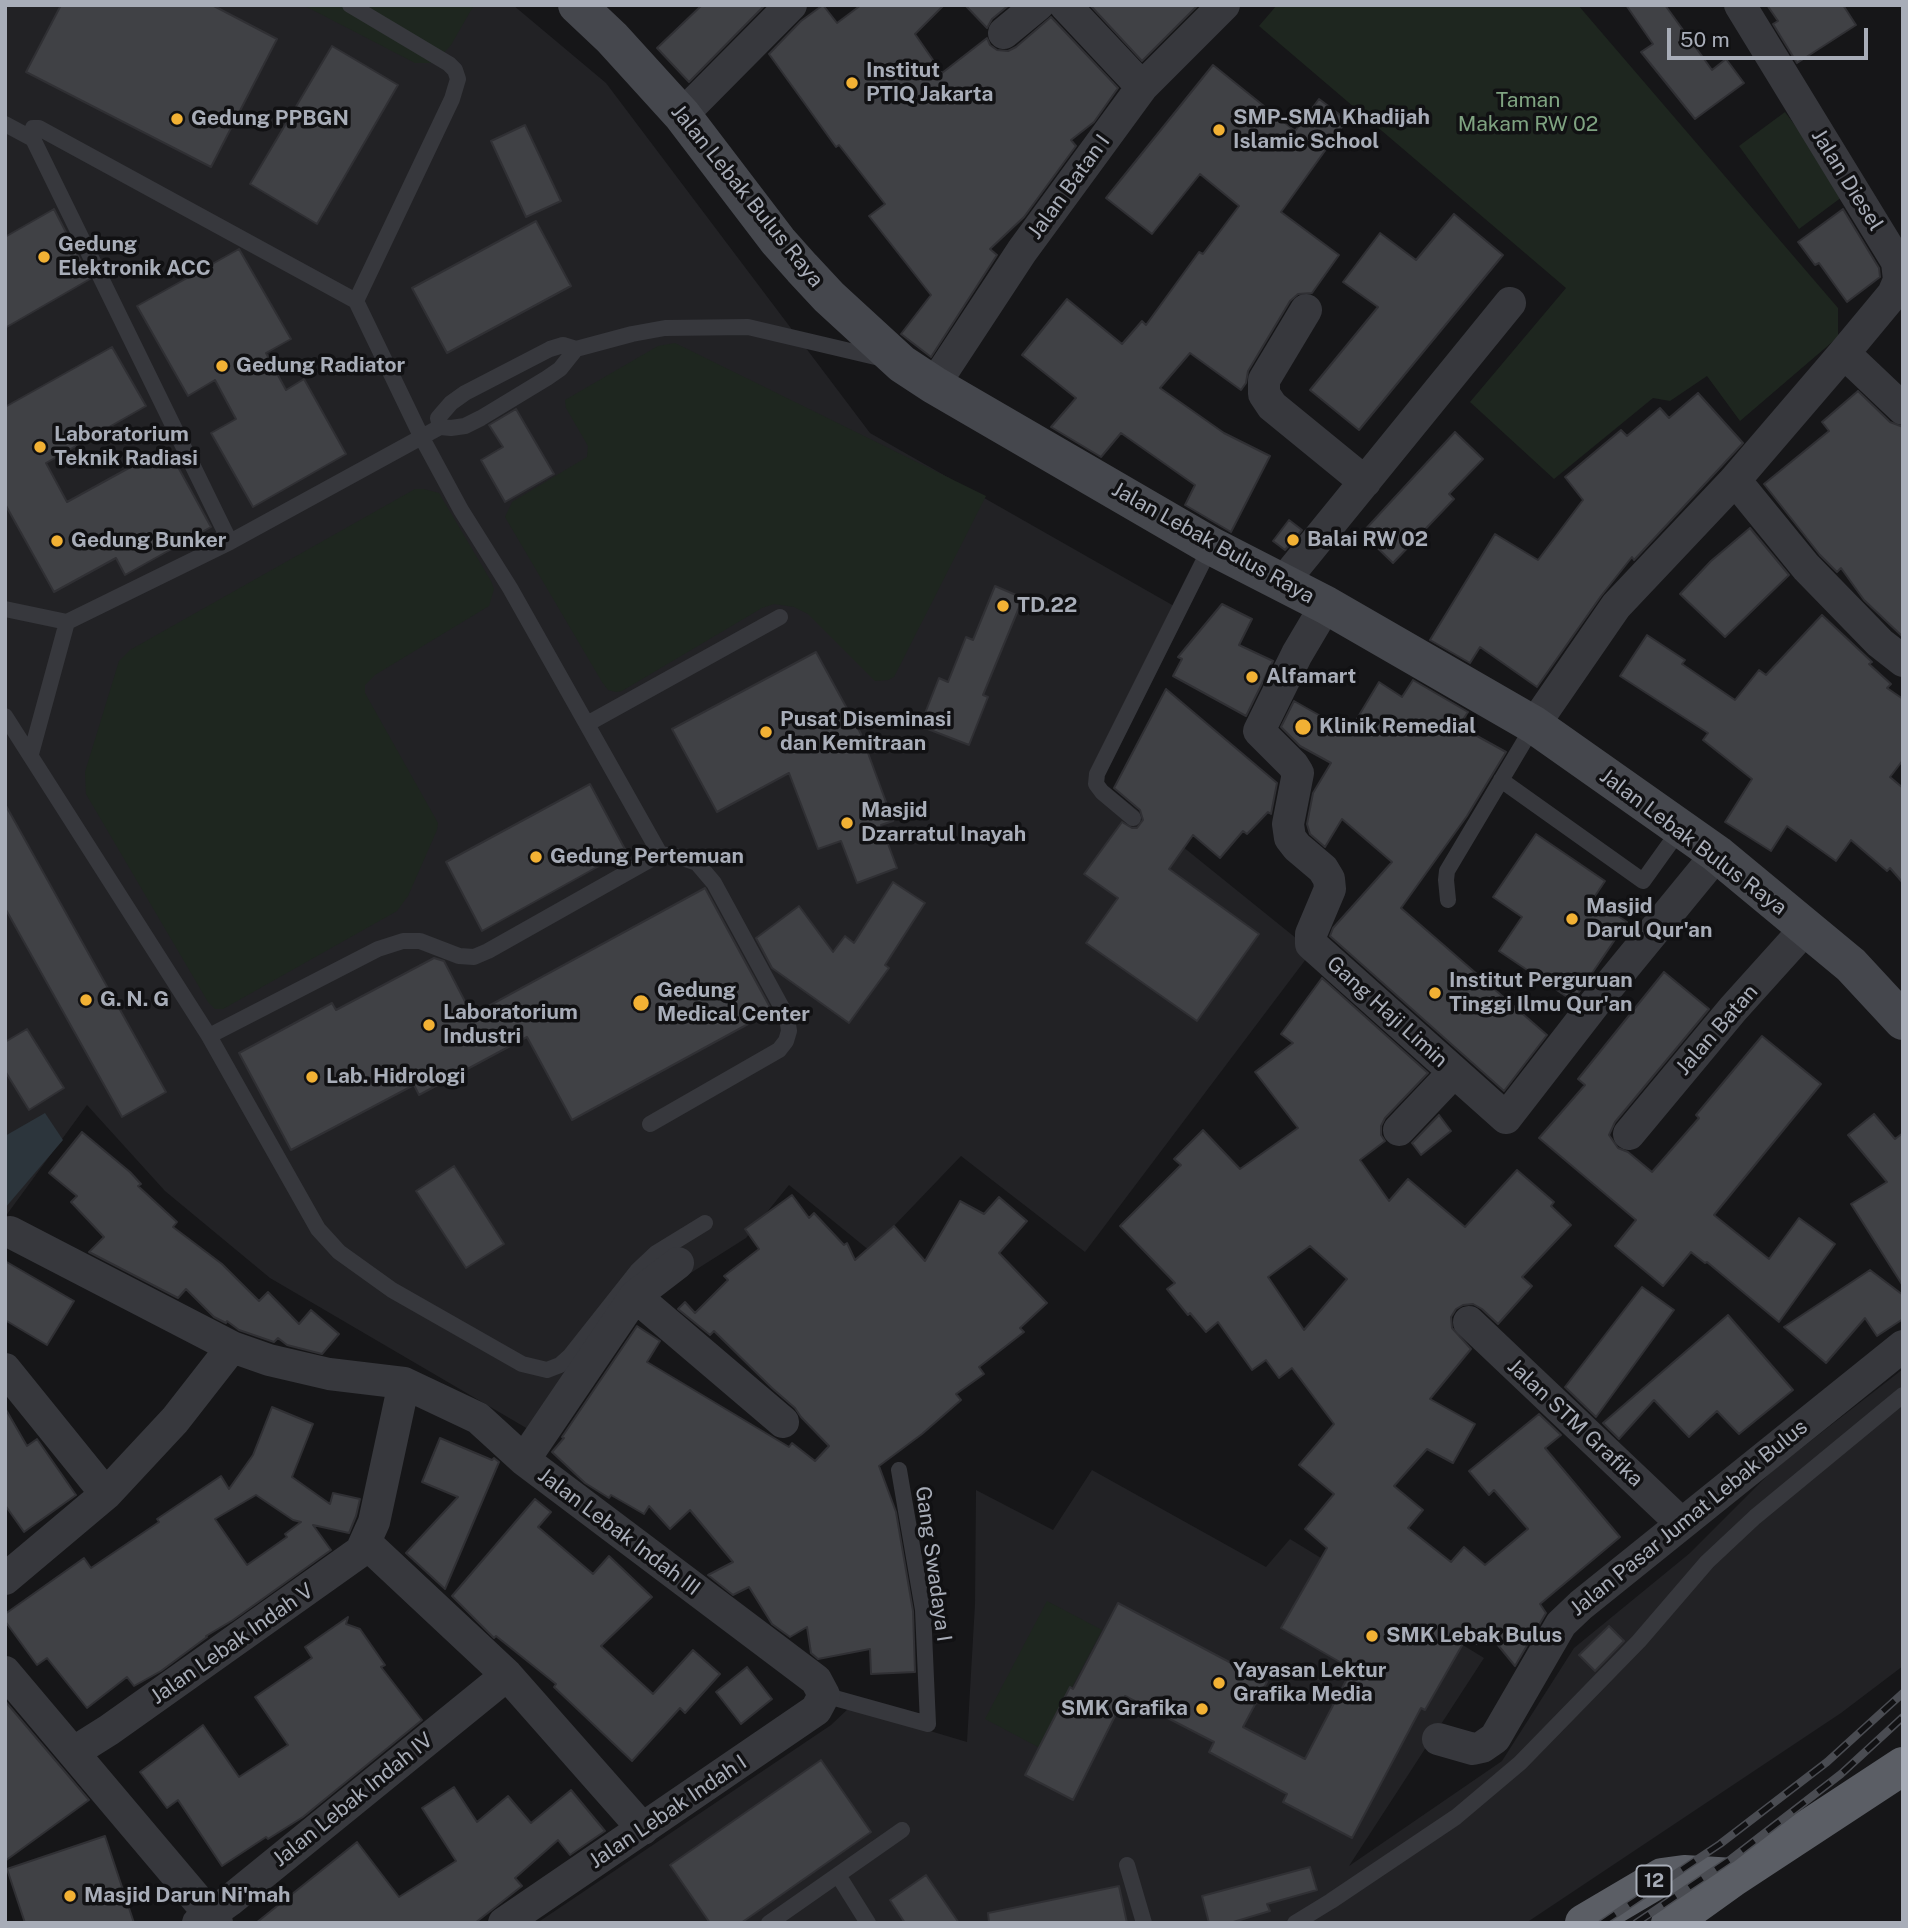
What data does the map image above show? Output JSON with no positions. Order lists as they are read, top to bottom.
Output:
{
  "streets": {
    "highway": ["12"],
    "main road": ["Jalan Lebak Bulus Raya"],
    "street": [
      "Jalan Diesel",
      "Jalan Batan I",
      "Gang Haji Limin",
      "Jalan Batan",
      "Jalan STM Grafika",
      "Jalan Pasar Jumat Lebak Bulus",
      "Jalan Lebak Indah III",
      "Jalan Lebak Indah V",
      "Jalan Lebak Indah IV",
      "Jalan Lebak Indah I"
    ],
    "lane": ["Gang Swadaya I"]
  },
  "crossings": [
    ["Jalan Diesel", "Jalan Lebak Bulus Raya"],
    ["Jalan Batan I", "Jalan Lebak Bulus Raya"],
    ["Jalan Lebak Bulus Raya", "Gang Haji Limin"],
    ["Jalan Lebak Bulus Raya", "Jalan Batan"],
    ["Jalan STM Grafika", "Jalan Pasar Jumat Lebak Bulus"],
    ["Jalan Lebak Indah III", "Gang Swadaya I"],
    ["Jalan Lebak Indah III", "Jalan Lebak Indah I"],
    ["Gang Swadaya I", "Jalan Lebak Indah I"]
  ],
  "parks": ["Taman Makam RW 02"],
  "places": [
    "Institut PTIQ Jakarta",
    "Gedung PPBGN",
    "SMP-SMA Khadijah Islamic School",
    "Gedung Elektronik ACC",
    "Gedung Radiator",
    "Laboratorium Teknik Radiasi",
    "Balai RW 02",
    "Gedung Bunker",
    "TD.22",
    "Alfamart",
    "Klinik Remedial",
    "Pusat Diseminasi dan Kemitraan",
    "Masjid Dzarratul Inayah",
    "Gedung Pertemuan",
    "Masjid Darul Qur'an",
    "Institut Perguruan Tinggi Ilmu Qur'an",
    "G. N. G",
    "Gedung Medical Center",
    "Laboratorium Industri",
    "Lab. Hidrologi",
    "SMK Lebak Bulus",
    "Yayasan Lektur Grafika Media",
    "SMK Grafika",
    "Masjid Darun Ni'mah"
  ],
  "scale_bar": "50 m"
}
